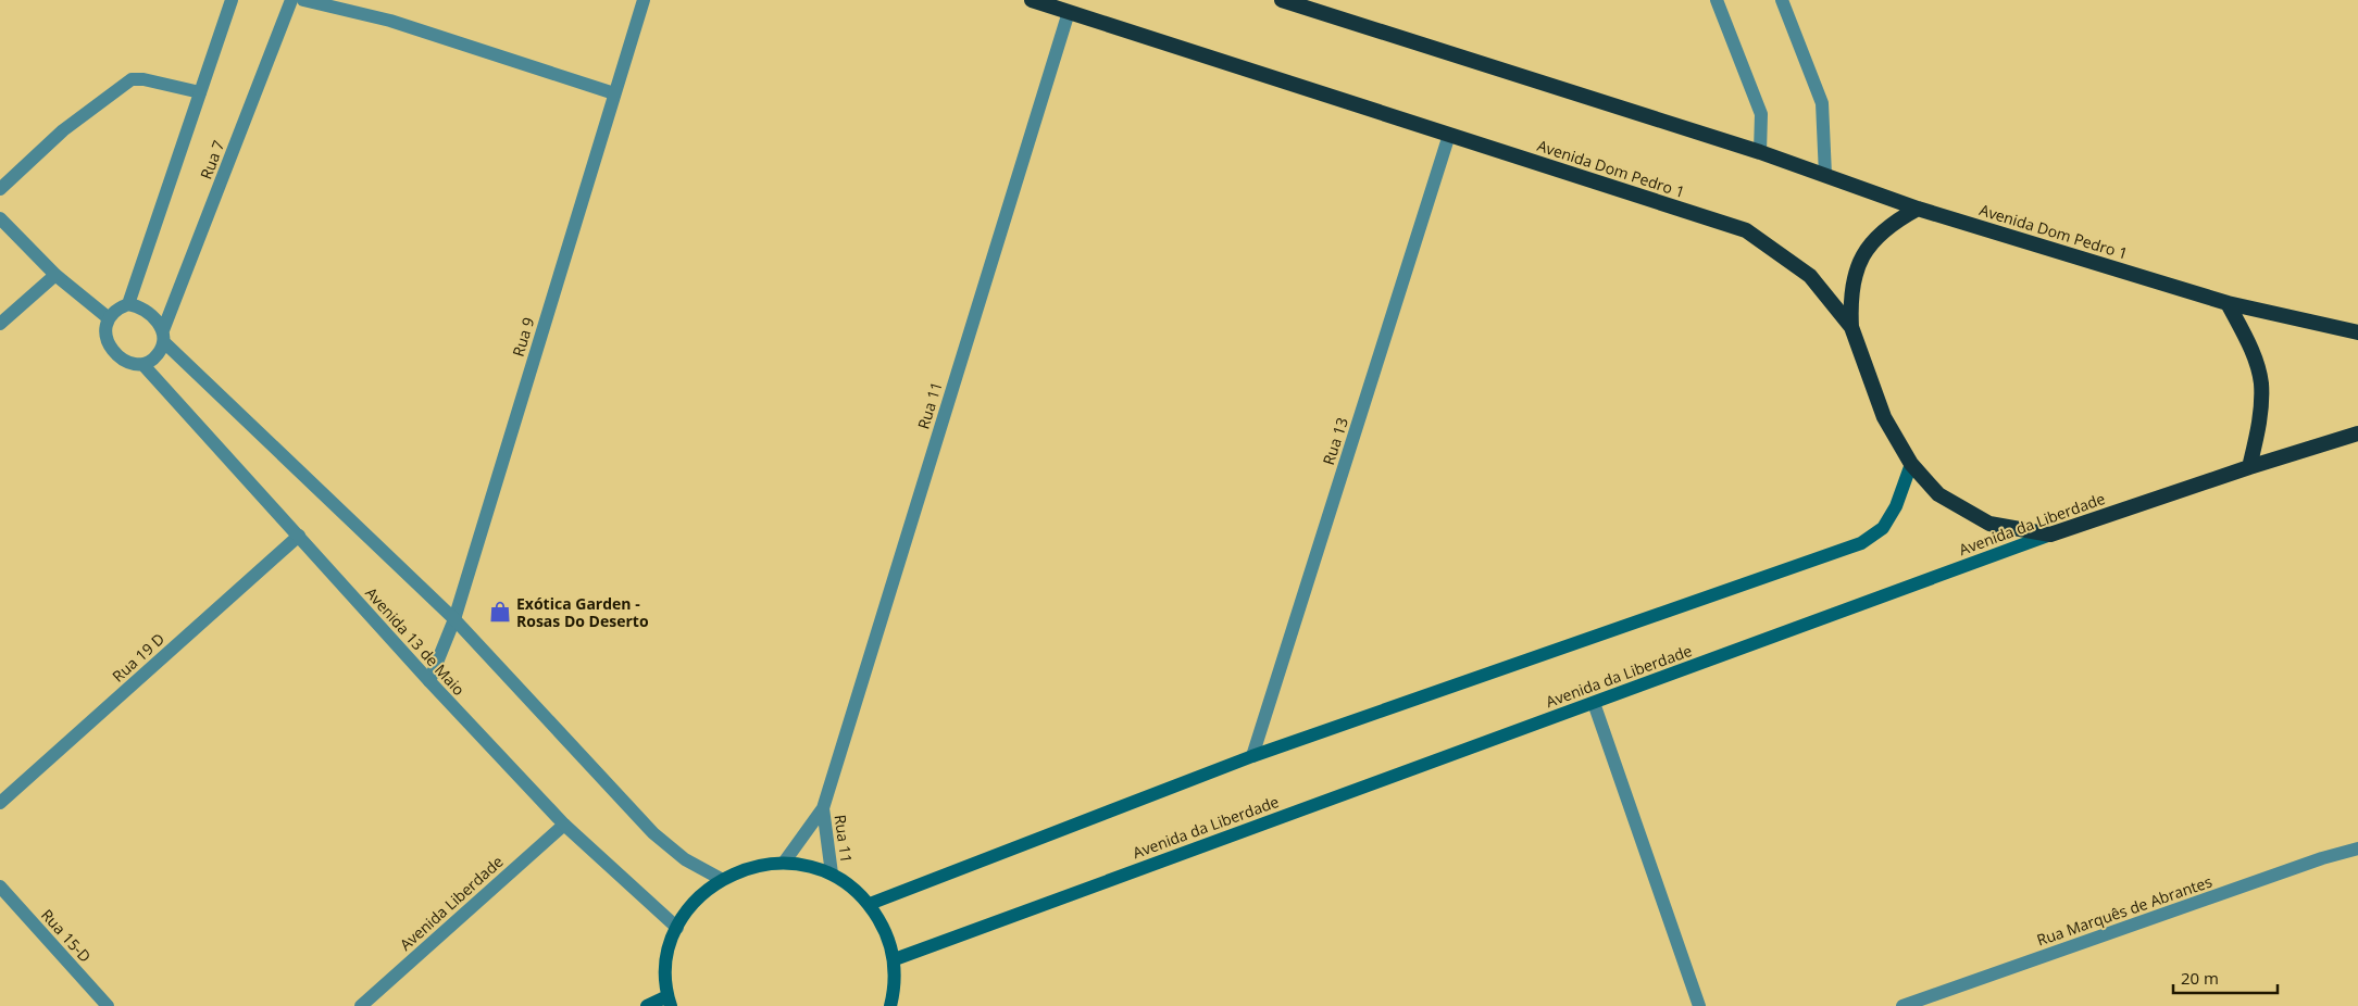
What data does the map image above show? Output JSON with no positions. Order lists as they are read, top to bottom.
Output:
{
  "streets": {
    "highway": ["Avenida Dom Pedro 1", "Avenida da Liberdade"],
    "street": [
      "Rua 7",
      "Rua 9",
      "Rua 11",
      "Rua 13",
      "Avenida 13 de Maio",
      "Rua 19 D",
      "Avenida Liberdade",
      "Rua Marquês de Abrantes",
      "Rua 15-D"
    ]
  },
  "crossings": [
    ["Rua 7", "Avenida 13 de Maio"],
    ["Avenida Dom Pedro 1", "Rua 11"],
    ["Avenida Dom Pedro 1", "Rua 13"],
    ["Avenida Dom Pedro 1", "Avenida da Liberdade"],
    ["Rua 9", "Avenida 13 de Maio"],
    ["Avenida 13 de Maio", "Rua 19 D"],
    ["Avenida 13 de Maio", "Avenida Liberdade"]
  ],
  "places": {
    "shop": ["Exótica Garden - Rosas Do Deserto"]
  },
  "scale_bar": "20 m"
}
